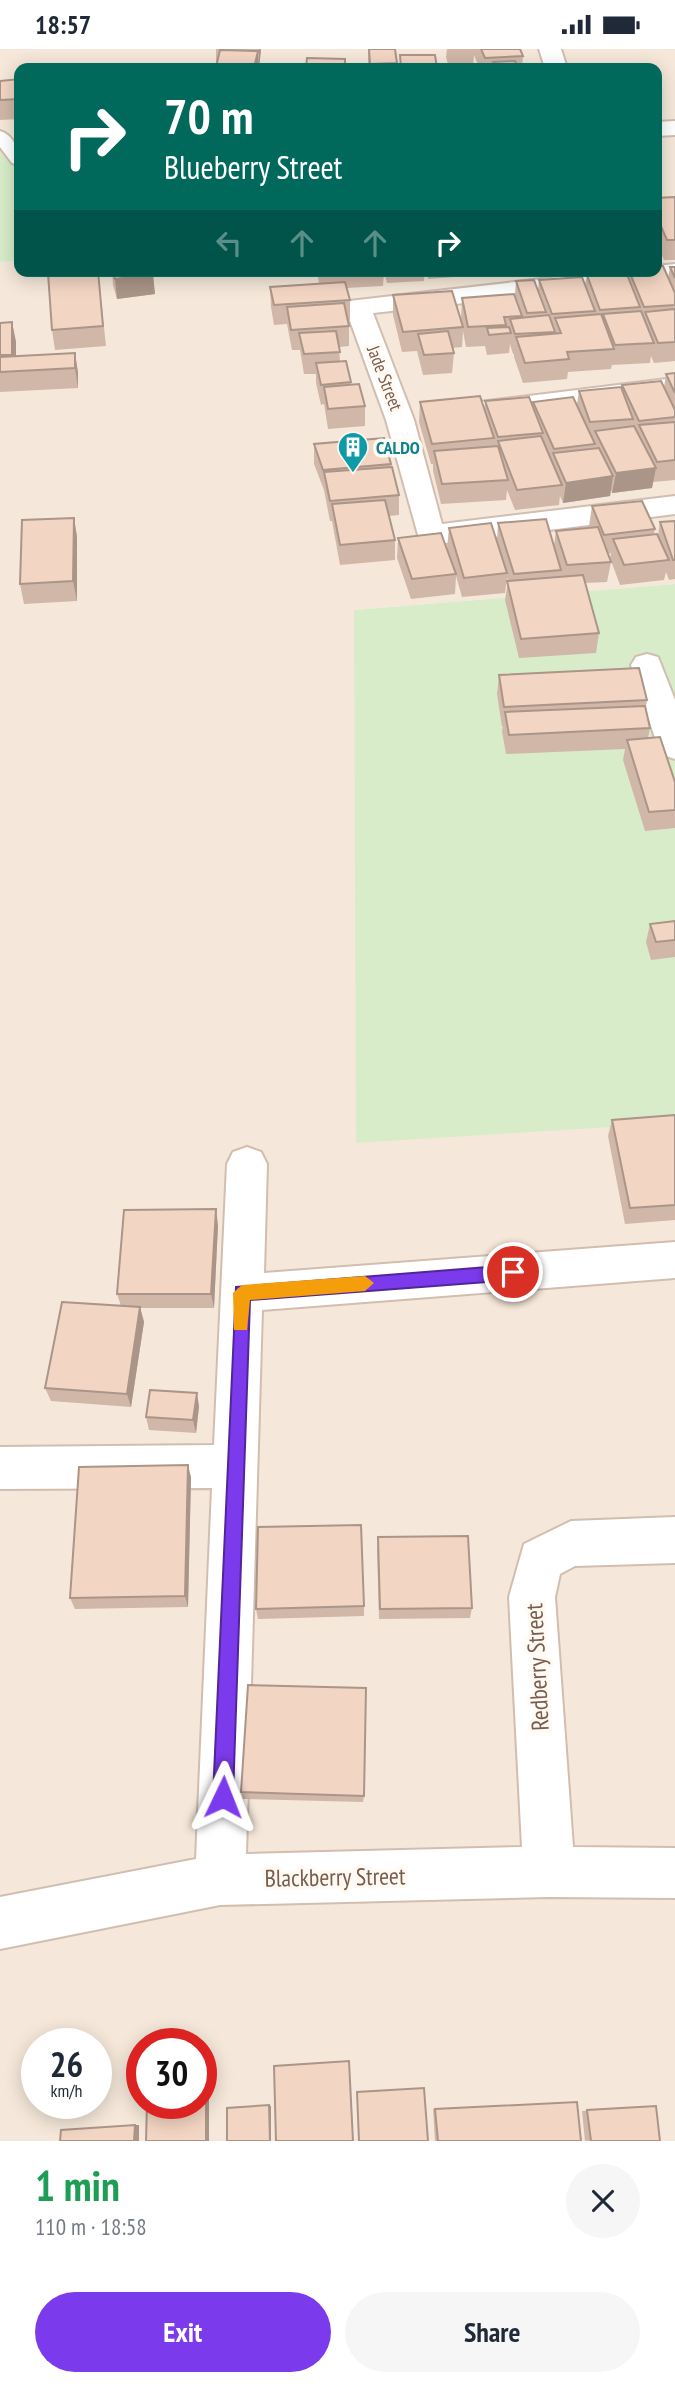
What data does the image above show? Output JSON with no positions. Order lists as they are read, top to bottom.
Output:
{
  "streets": {
    "street": ["Jade Street", "Redberry Street", "Blackberry Street"]
  },
  "crossings": [
    ["Redberry Street", "Blackberry Street"]
  ],
  "places": {
    "building": ["CALDO"]
  },
  "page": {
    "status": "18:57",
    "turn": ["70 m", "Blueberry Street"],
    "speed": "26 km/h",
    "limit": "30",
    "heading": ["1 min", "110 m · 18:58"],
    "buttons": ["Exit", "Share"]
  }
}
